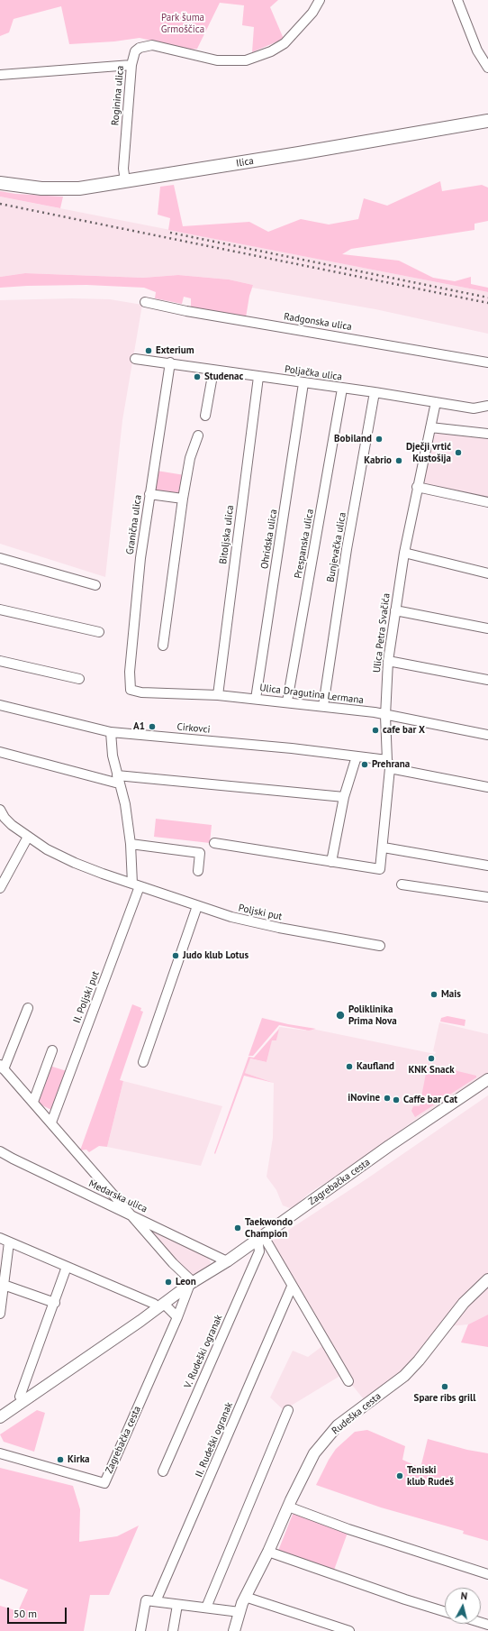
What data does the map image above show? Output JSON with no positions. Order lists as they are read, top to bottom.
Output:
{
  "streets": {
    "main road": ["Ilica"],
    "street": [
      "Roginina ulica",
      "Radgonska ulica",
      "Poljačka ulica",
      "Granična ulica",
      "Bitoljska ulica",
      "Ohridska ulica",
      "Prespanska ulica",
      "Bunjevačka ulica",
      "Ulica Petra Svačića",
      "Ulica Dragutina Lermana",
      "Cirkovci",
      "Poljski put",
      "II. Poljski put",
      "Zagrebačka cesta",
      "Medarska ulica",
      "V. Rudeški ogranak",
      "Rudeška cesta",
      "II. Rudeški ogranak"
    ]
  },
  "crossings": [
    ["Roginina ulica", "Ilica"],
    ["Poljačka ulica", "Granična ulica"],
    ["Poljačka ulica", "Bitoljska ulica"],
    ["Poljačka ulica", "Ohridska ulica"],
    ["Poljačka ulica", "Prespanska ulica"],
    ["Poljačka ulica", "Bunjevačka ulica"],
    ["Poljačka ulica", "Ulica Petra Svačića"],
    ["Granična ulica", "Ulica Dragutina Lermana"],
    ["Bitoljska ulica", "Ulica Dragutina Lermana"],
    ["Ohridska ulica", "Ulica Dragutina Lermana"],
    ["Prespanska ulica", "Ulica Dragutina Lermana"],
    ["Bunjevačka ulica", "Ulica Dragutina Lermana"],
    ["Ulica Petra Svačića", "Ulica Dragutina Lermana"],
    ["Ulica Petra Svačića", "Cirkovci"],
    ["Cirkovci", "II. Poljski put"],
    ["Poljski put", "II. Poljski put"],
    ["Zagrebačka cesta", "Medarska ulica"],
    ["Zagrebačka cesta", "V. Rudeški ogranak"]
  ],
  "parks": ["Park šuma Grmoščica"],
  "places": [
    "Exterium",
    "Studenac",
    "Bobiland",
    "Dječji vrtić Kustošija",
    "Kabrio",
    "A1",
    "cafe bar X",
    "Prehrana",
    "Judo klub Lotus",
    "Mais",
    "Poliklinika Prima Nova",
    "KNK Snack",
    "Kaufland",
    "iNovine",
    "Caffe bar Cat",
    "Taekwondo Champion",
    "Leon",
    "Spare ribs grill",
    "Kirka",
    "Teniski klub Rudeš"
  ],
  "scale_bar": "50 m",
  "north": "top"
}
